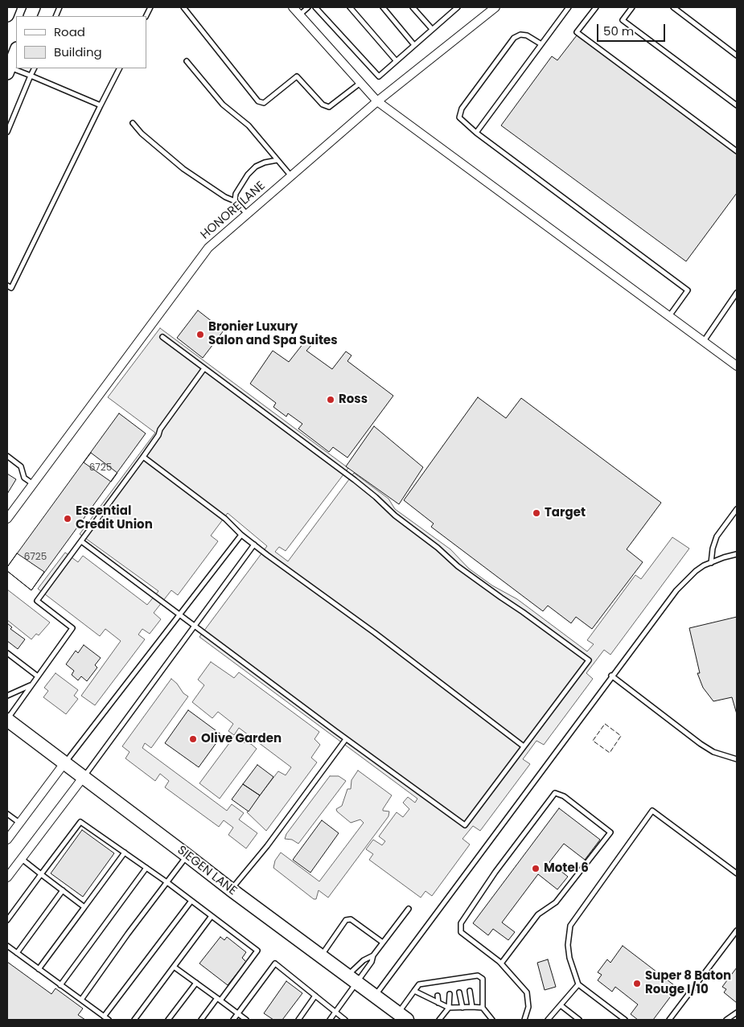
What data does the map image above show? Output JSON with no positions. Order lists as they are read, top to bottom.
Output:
{
  "streets": {
    "main road": ["SIEGEN LANE"],
    "street": ["HONORE LANE"]
  },
  "places": [
    "Bronier Luxury Salon and Spa Suites",
    "Ross",
    "Target",
    "Essential Credit Union",
    "Olive Garden",
    "Motel 6",
    "Super 8 Baton Rouge I/10"
  ],
  "house_numbers": ["6725", "6725"],
  "legend": ["Road", "Building"],
  "scale_bar": "50 m"
}
